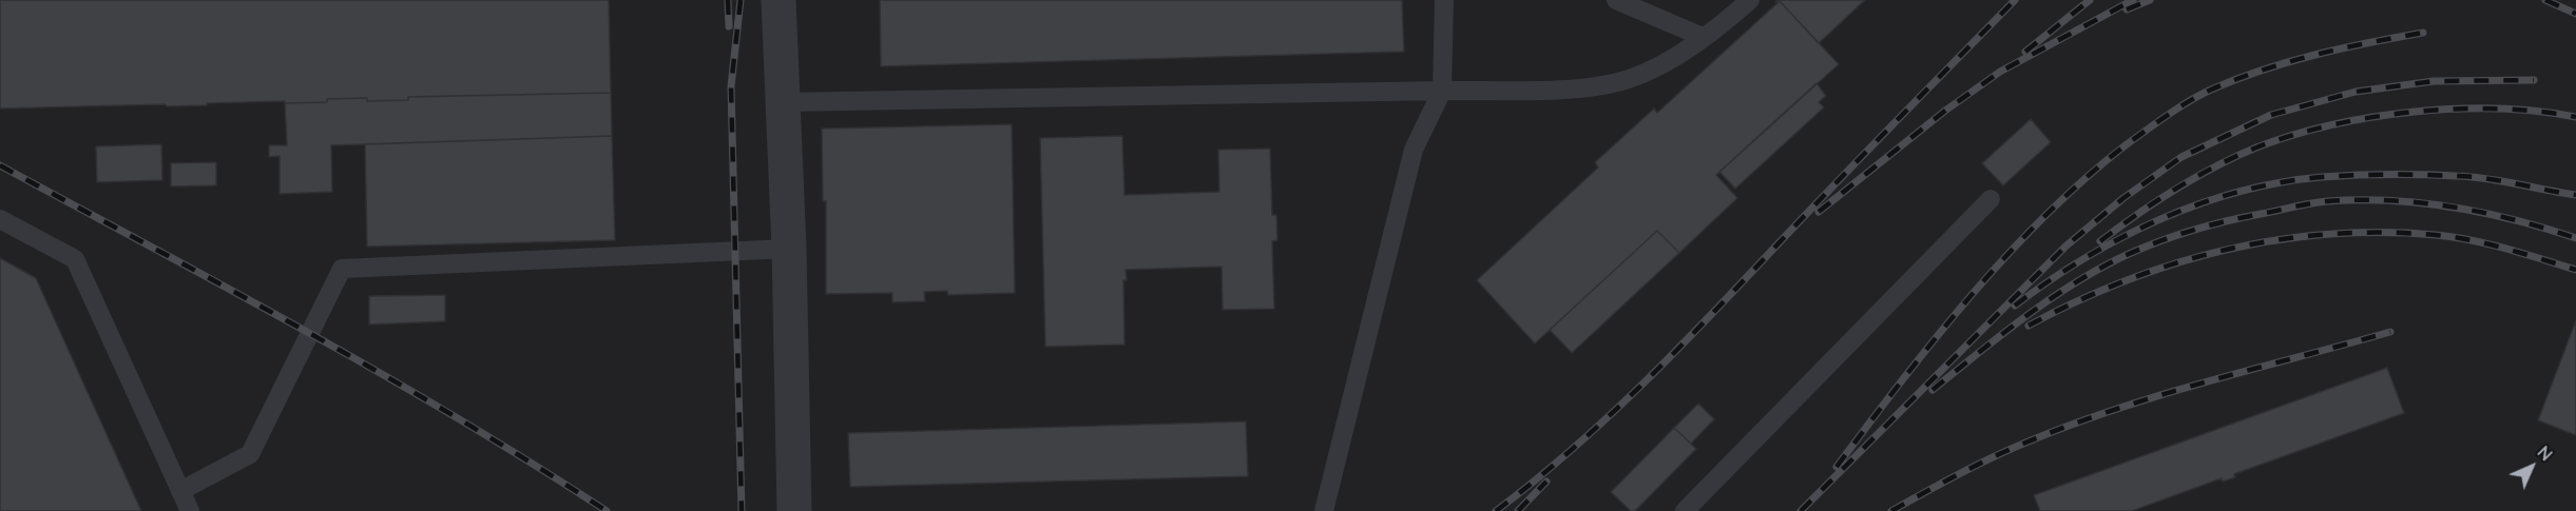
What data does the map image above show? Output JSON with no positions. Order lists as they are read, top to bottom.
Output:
{
  "north": "top right"
}
